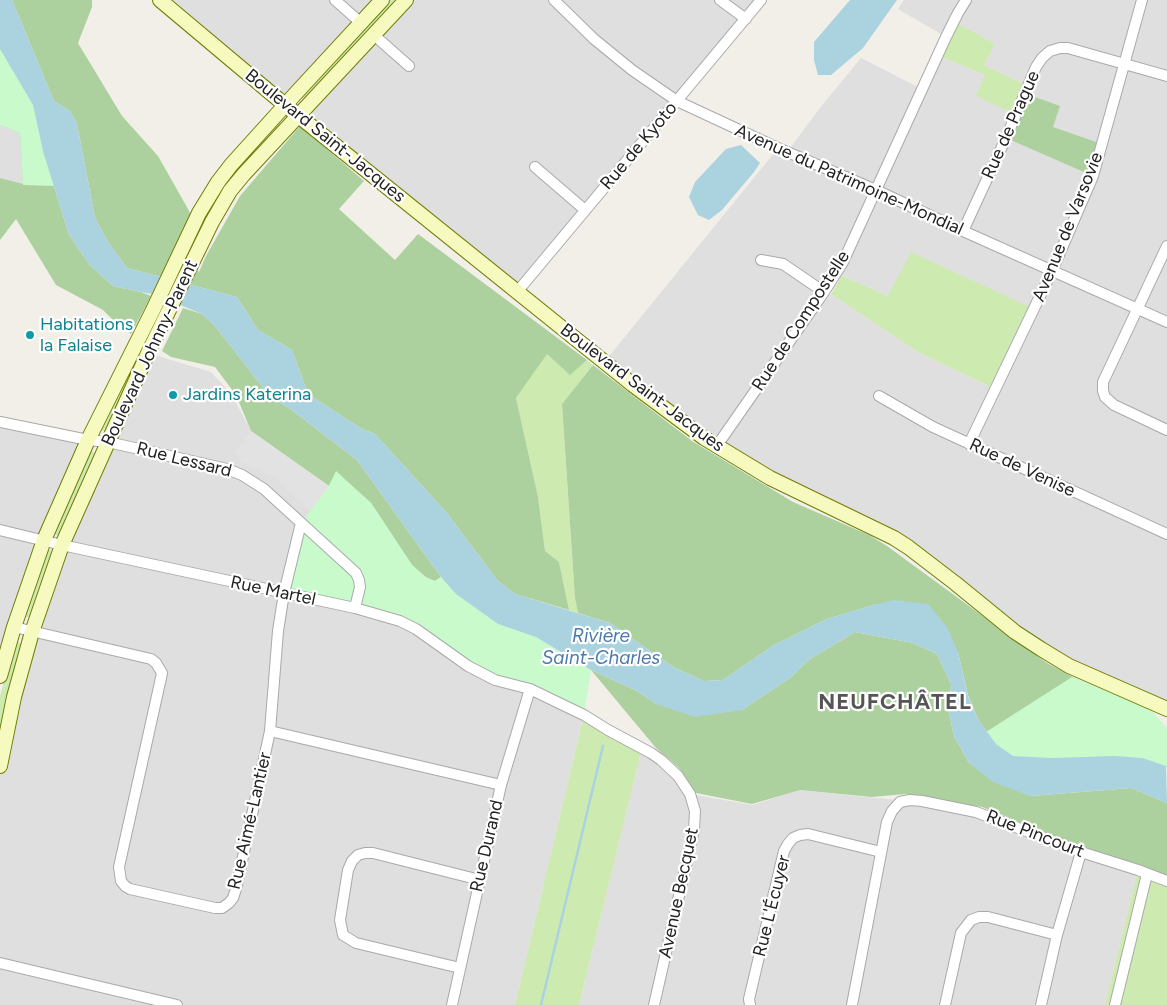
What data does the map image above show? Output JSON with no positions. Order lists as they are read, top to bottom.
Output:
{
  "streets": {
    "street": [
      "Rue de Prague",
      "Boulevard Saint-Jacques",
      "Rue de Kyoto",
      "Avenue du Patrimoine-Mondial",
      "Avenue de Varsovie",
      "Rue de Compostelle",
      "Boulevard Johnny-Parent",
      "Rue Lessard",
      "Rue de Venise",
      "Rue Martel",
      "Rue Aimé-Lantier",
      "Rue Pincourt",
      "Rue Durand",
      "Avenue Becquet",
      "Rue L'Écuyer"
    ]
  },
  "crossings": [
    ["Rue de Prague", "Avenue du Patrimoine-Mondial"],
    ["Rue de Prague", "Avenue de Varsovie"],
    ["Boulevard Saint-Jacques", "Rue de Kyoto"],
    ["Boulevard Saint-Jacques", "Rue de Compostelle"],
    ["Boulevard Saint-Jacques", "Boulevard Johnny-Parent"],
    ["Rue de Kyoto", "Avenue du Patrimoine-Mondial"],
    ["Avenue du Patrimoine-Mondial", "Avenue de Varsovie"],
    ["Avenue du Patrimoine-Mondial", "Rue de Compostelle"],
    ["Avenue de Varsovie", "Rue de Venise"],
    ["Boulevard Johnny-Parent", "Rue Lessard"],
    ["Boulevard Johnny-Parent", "Rue Martel"],
    ["Boulevard Johnny-Parent", "Rue Aimé-Lantier"],
    ["Rue Lessard", "Rue Martel"],
    ["Rue Lessard", "Rue Aimé-Lantier"],
    ["Rue Martel", "Rue Aimé-Lantier"],
    ["Rue Martel", "Rue Durand"],
    ["Rue Martel", "Avenue Becquet"],
    ["Rue Pincourt", "Rue L'Écuyer"],
    ["Rue Durand", "Avenue Becquet"]
  ],
  "districts": ["NEUFCHÂTEL"],
  "water": ["Rivière Saint-Charles"],
  "places": ["Habitations la Falaise", "Jardins Katerina"]
}
